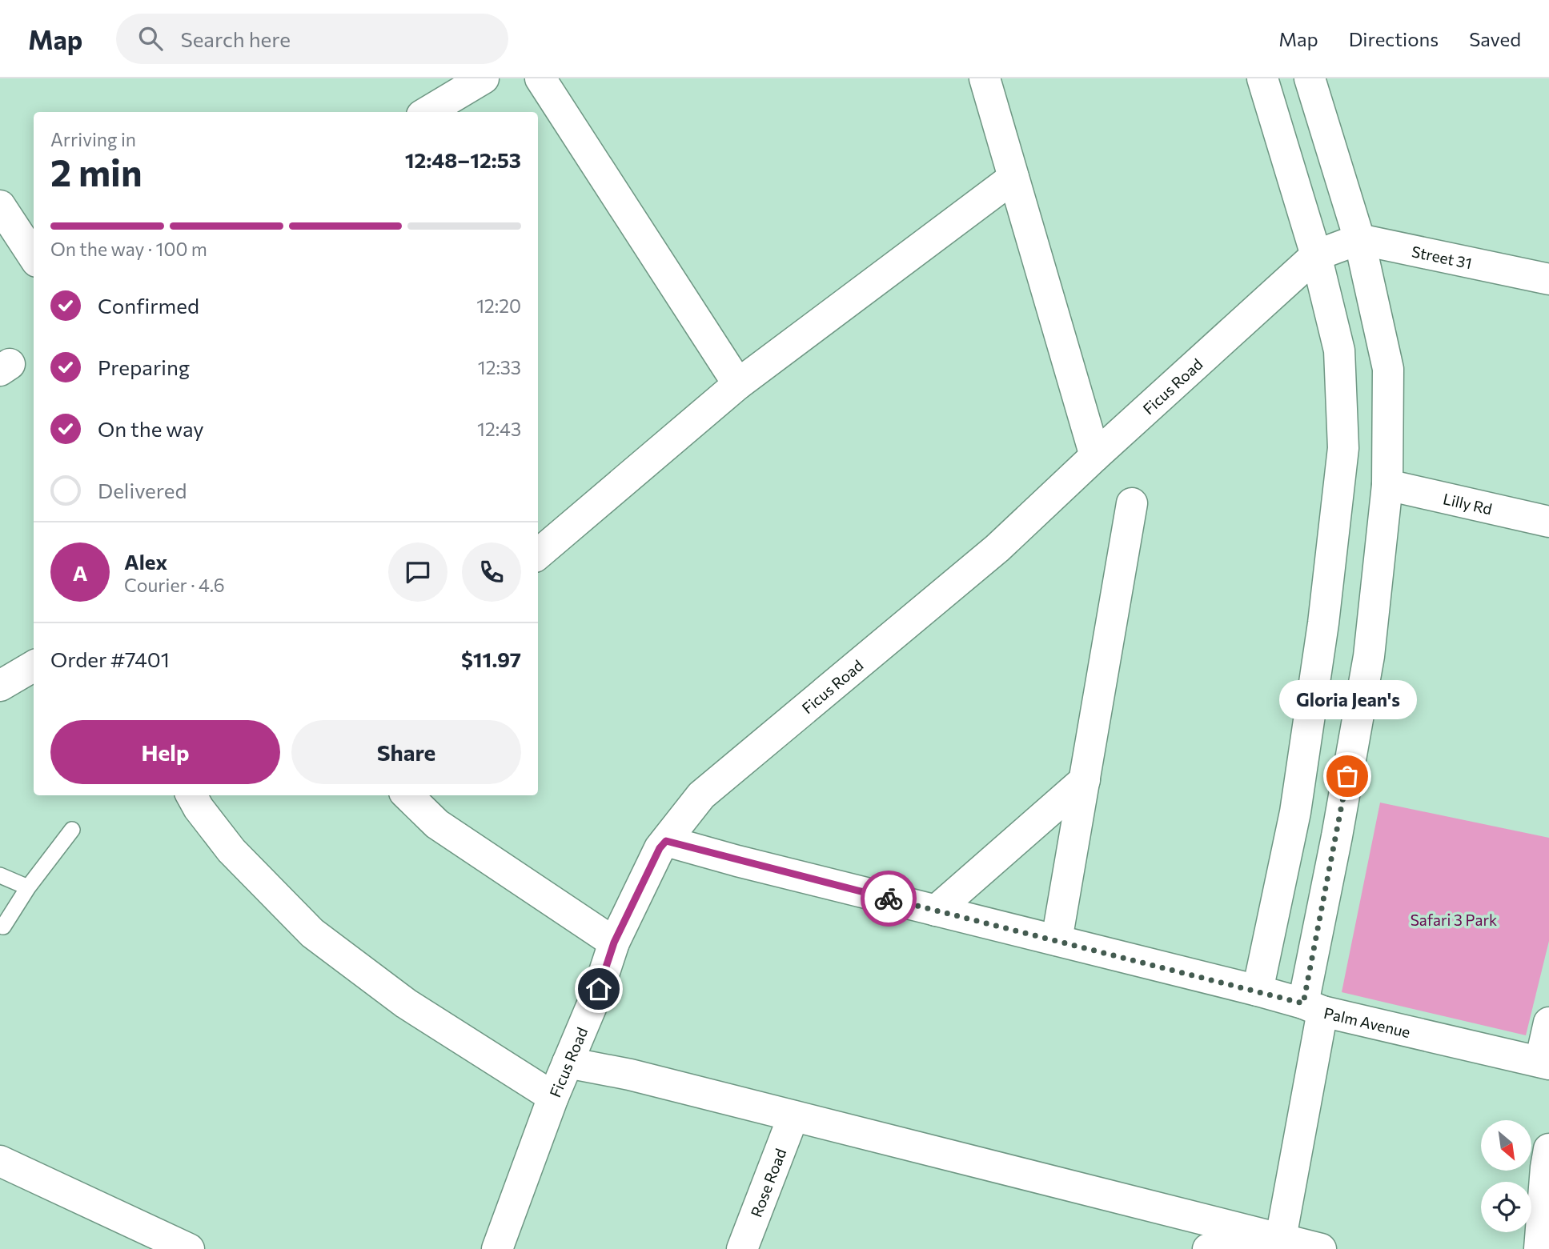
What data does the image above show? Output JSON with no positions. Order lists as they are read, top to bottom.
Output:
{
  "streets": {
    "street": [
      "Street 31",
      "Ficus Road",
      "Lilly Rd",
      "Palm Avenue",
      "Rose Road"
    ]
  },
  "crossings": [
    ["Street 31", "Ficus Road"],
    ["Ficus Road", "Palm Avenue"]
  ],
  "parks": ["Safari 3 Park"],
  "places": ["Gloria Jean's"],
  "north": "bottom right",
  "page": {
    "header": "Map",
    "search": "Search here",
    "nav": ["Map", "Directions", "Saved"],
    "heading": ["2 min", "Arriving in", "12:48–12:53"],
    "panel": [
      "Alex",
      "Courier · 4.6",
      "Order #7401",
      "$11.97"
    ],
    "bar": "On the way · 100 m",
    "list": [
      ["Confirmed", "12:20"],
      ["Preparing", "12:33"],
      ["On the way", "12:43"],
      "Delivered"
    ],
    "round": "A",
    "bubble": "Gloria Jean's",
    "buttons": ["Help", "Share"]
  }
}
